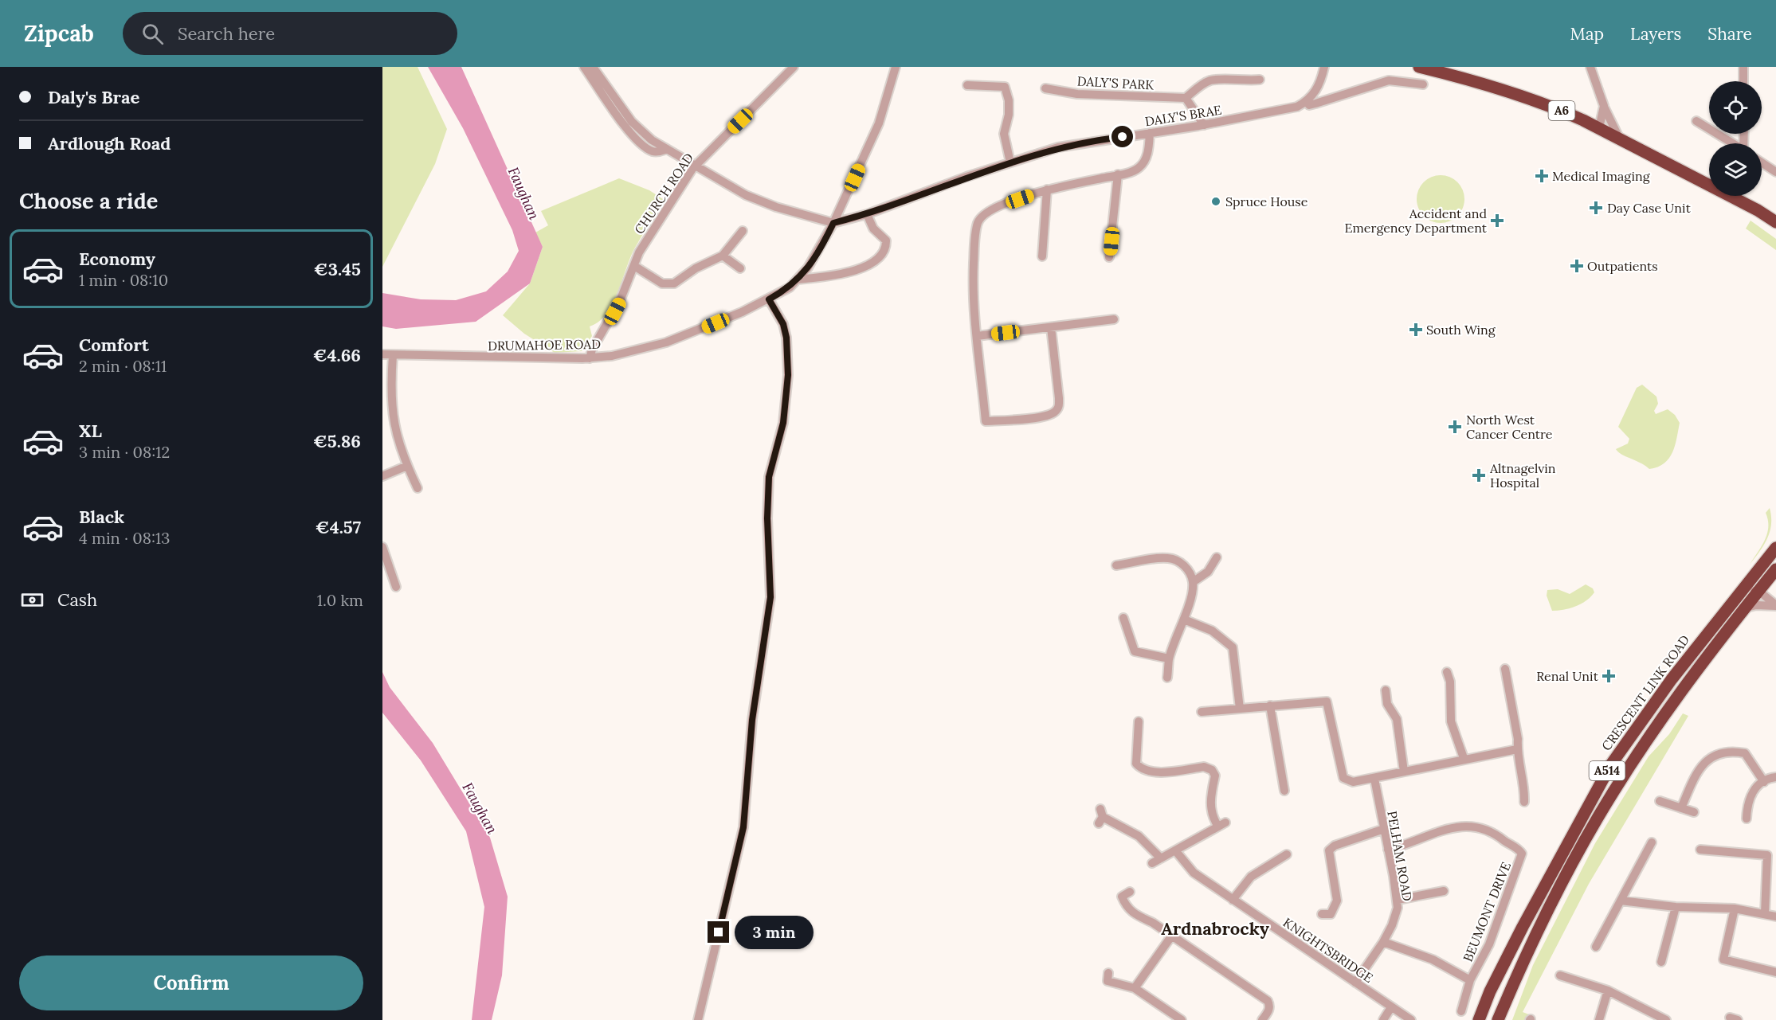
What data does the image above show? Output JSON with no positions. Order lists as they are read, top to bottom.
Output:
{
  "streets": {
    "highway": ["A6", "CRESCENT LINK ROAD", "A514"],
    "street": [
      "DALY'S PARK",
      "DALY'S BRAE",
      "CHURCH ROAD",
      "DRUMAHOE ROAD",
      "PELHAM ROAD",
      "BEUMONT DRIVE",
      "KNIGHTSBRIDGE"
    ]
  },
  "crossings": [
    ["DALY'S BRAE", "DRUMAHOE ROAD"],
    ["CHURCH ROAD", "DRUMAHOE ROAD"],
    ["PELHAM ROAD", "BEUMONT DRIVE"],
    ["PELHAM ROAD", "KNIGHTSBRIDGE"]
  ],
  "districts": ["Ardnabrocky"],
  "water": ["Faughan"],
  "places": {
    "health": [
      "Medical Imaging",
      "Day Case Unit",
      "Accident and Emergency Department",
      "Outpatients",
      "South Wing",
      "North West Cancer Centre",
      "Altnagelvin Hospital",
      "Renal Unit"
    ],
    "other": ["Spruce House"]
  },
  "page": {
    "header": "Zipcab",
    "search": "Search here",
    "nav": ["Map", "Layers", "Share"],
    "banner": ["Daly's Brae", "Ardlough Road"],
    "heading": "Choose a ride",
    "list": [
      {
        "name": "Economy",
        "note": "1 min · 08:10",
        "value": "€3.45"
      },
      {
        "name": "Comfort",
        "note": "2 min · 08:11",
        "value": "€4.66"
      },
      {
        "name": "XL",
        "note": "3 min · 08:12",
        "value": "€5.86"
      },
      {
        "name": "Black",
        "note": "4 min · 08:13",
        "value": "€4.57"
      }
    ],
    "pay": ["Cash", "1.0 km"],
    "bubble": "3 min",
    "buttons": "Confirm"
  }
}
